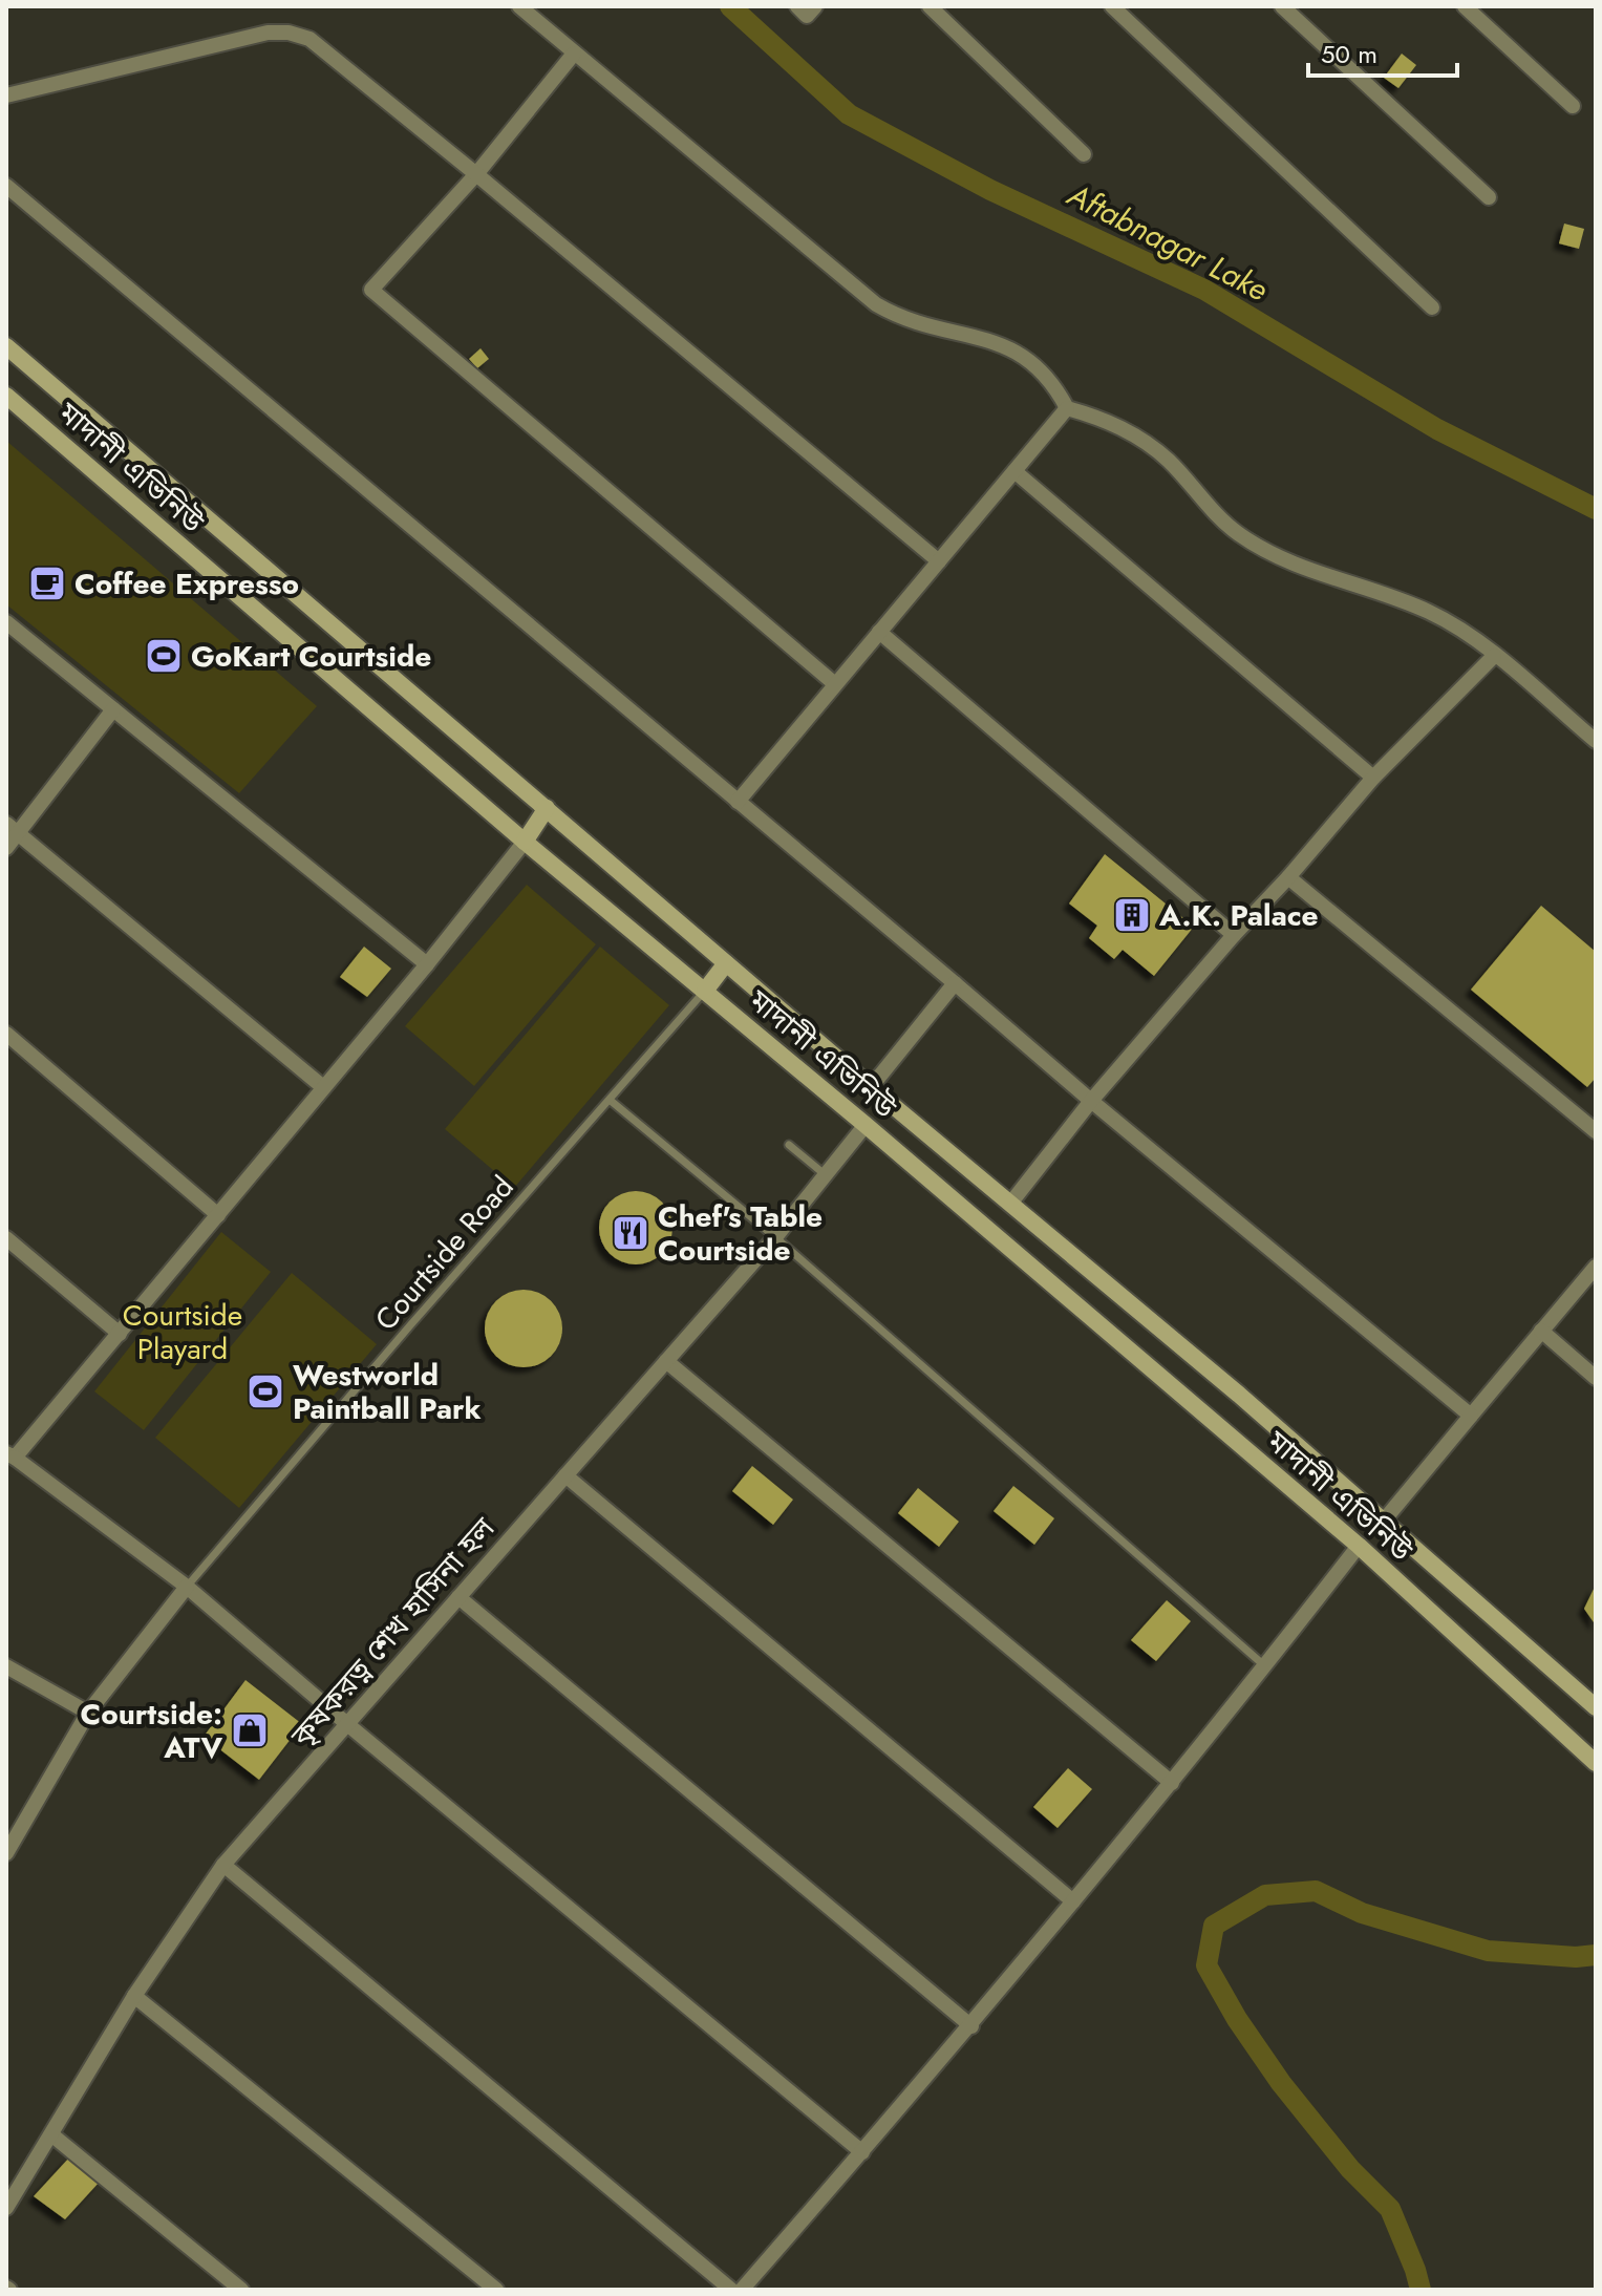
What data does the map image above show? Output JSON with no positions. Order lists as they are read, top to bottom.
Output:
{
  "streets": {
    "main road": ["মাদানী এভিনিউ"],
    "street": ["কৃষকরত্ন শেখ হাসিনা হল"],
    "lane": ["Courtside Road"]
  },
  "crossings": [
    ["মাদানী এভিনিউ", "Courtside Road"],
    ["মাদানী এভিনিউ", "কৃষকরত্ন শেখ হাসিনা হল"]
  ],
  "water": ["Aftabnagar Lake"],
  "parks": ["Courtside Playard"],
  "places": {
    "cafe": ["Coffee Expresso"],
    "sports": ["GoKart Courtside", "Westworld Paintball Park"],
    "building": ["A.K. Palace"],
    "restaurant": ["Chef's Table Courtside"],
    "shop": ["Courtside: ATV"]
  },
  "scale_bar": "50 m"
}
